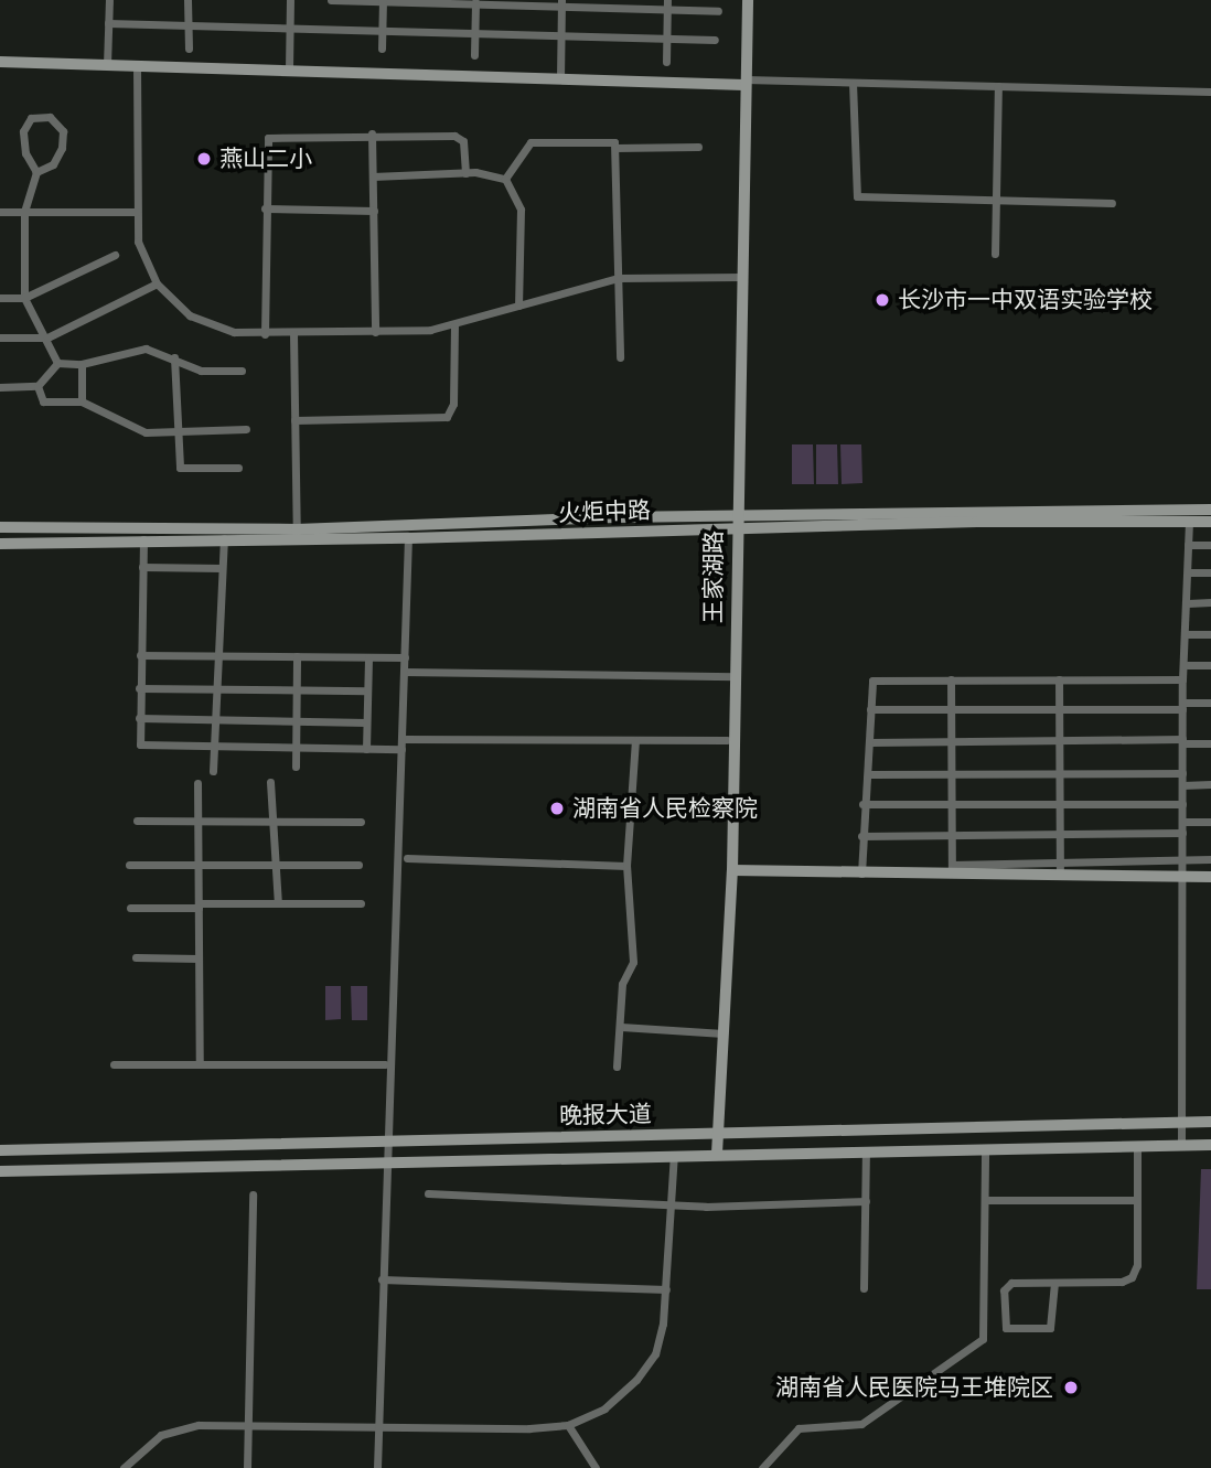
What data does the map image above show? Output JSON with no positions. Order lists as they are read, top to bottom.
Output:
{
  "streets": {
    "street": ["火炬中路", "王家湖路", "晚报大道"]
  },
  "crossings": [
    ["火炬中路", "王家湖路"],
    ["王家湖路", "晚报大道"]
  ],
  "places": [
    "燕山二小",
    "长沙市一中双语实验学校",
    "湖南省人民检察院",
    "湖南省人民医院马王堆院区"
  ]
}
